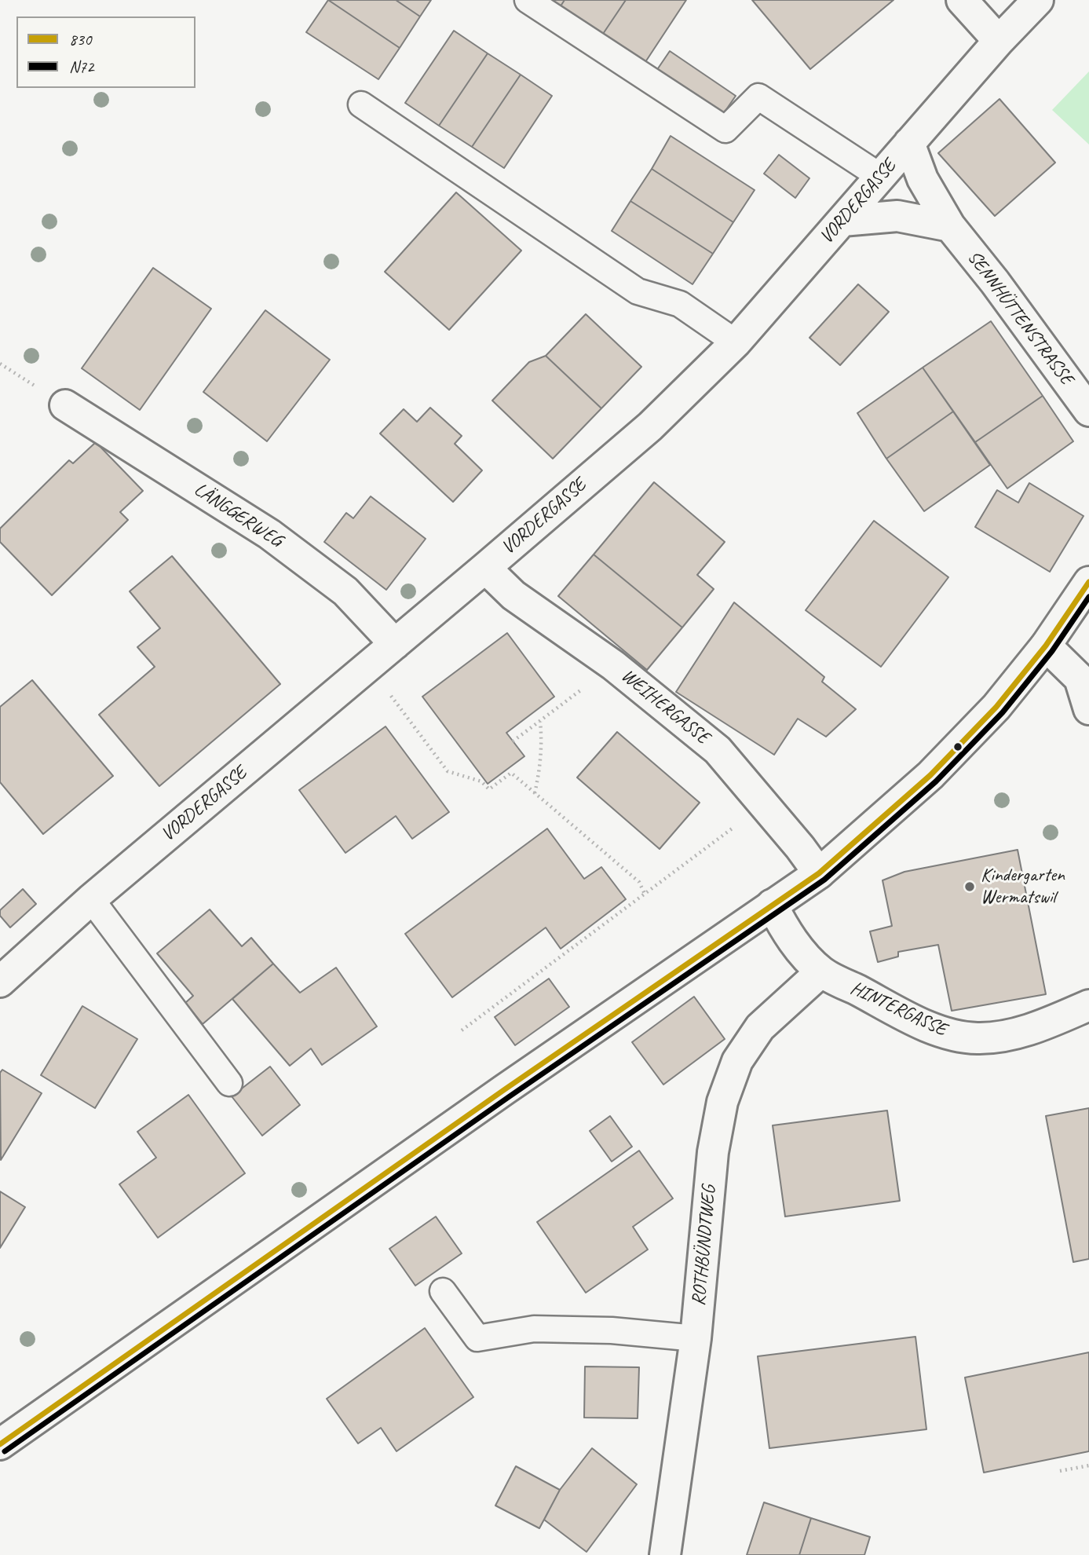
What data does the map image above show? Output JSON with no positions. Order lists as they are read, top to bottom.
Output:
{
  "streets": {
    "street": [
      "VORDERGASSE",
      "SENNHÜTTENSTRASSE",
      "LÄNGGERWEG",
      "WEIHERGASSE",
      "HINTERGASSE",
      "ROTHBÜNDTWEG"
    ]
  },
  "crossings": [
    ["VORDERGASSE", "SENNHÜTTENSTRASSE"],
    ["VORDERGASSE", "LÄNGGERWEG"],
    ["VORDERGASSE", "WEIHERGASSE"],
    ["HINTERGASSE", "ROTHBÜNDTWEG"]
  ],
  "places": ["Kindergarten Wermatswil"],
  "lines": ["transit line 830", "transit line N72"],
  "legend": ["830", "N72"]
}
